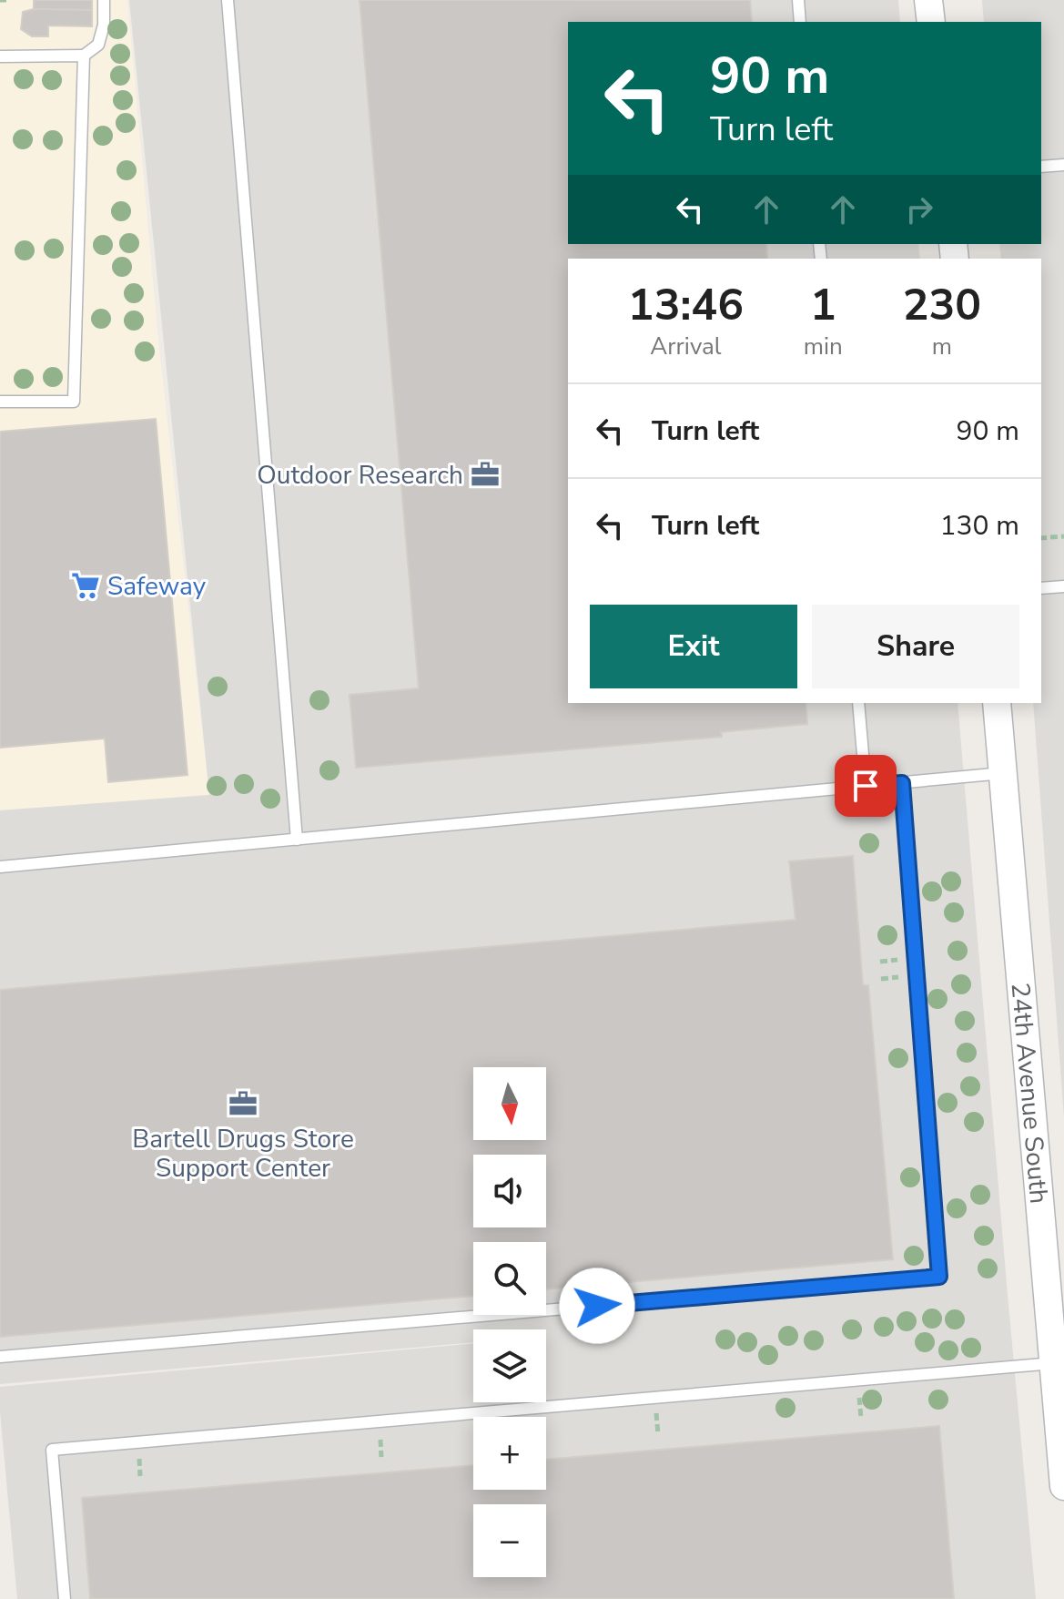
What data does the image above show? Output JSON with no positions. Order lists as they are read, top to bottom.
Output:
{
  "streets": {
    "street": ["24th Avenue South"]
  },
  "places": {
    "office": ["Outdoor Research", "Bartell Drugs Store Support Center"],
    "supermarket": ["Safeway"]
  },
  "north": "bottom",
  "page": {
    "turn": ["90 m", "Turn left"],
    "eta": [
      "13:46",
      "Arrival",
      "1",
      "min",
      "230",
      "m"
    ],
    "list": [
      {
        "name": "Turn left",
        "value": "90 m"
      },
      {
        "name": "Turn left",
        "value": "130 m"
      }
    ],
    "buttons": ["Exit", "Share"],
    "map_buttons": ["+", "−"]
  }
}
